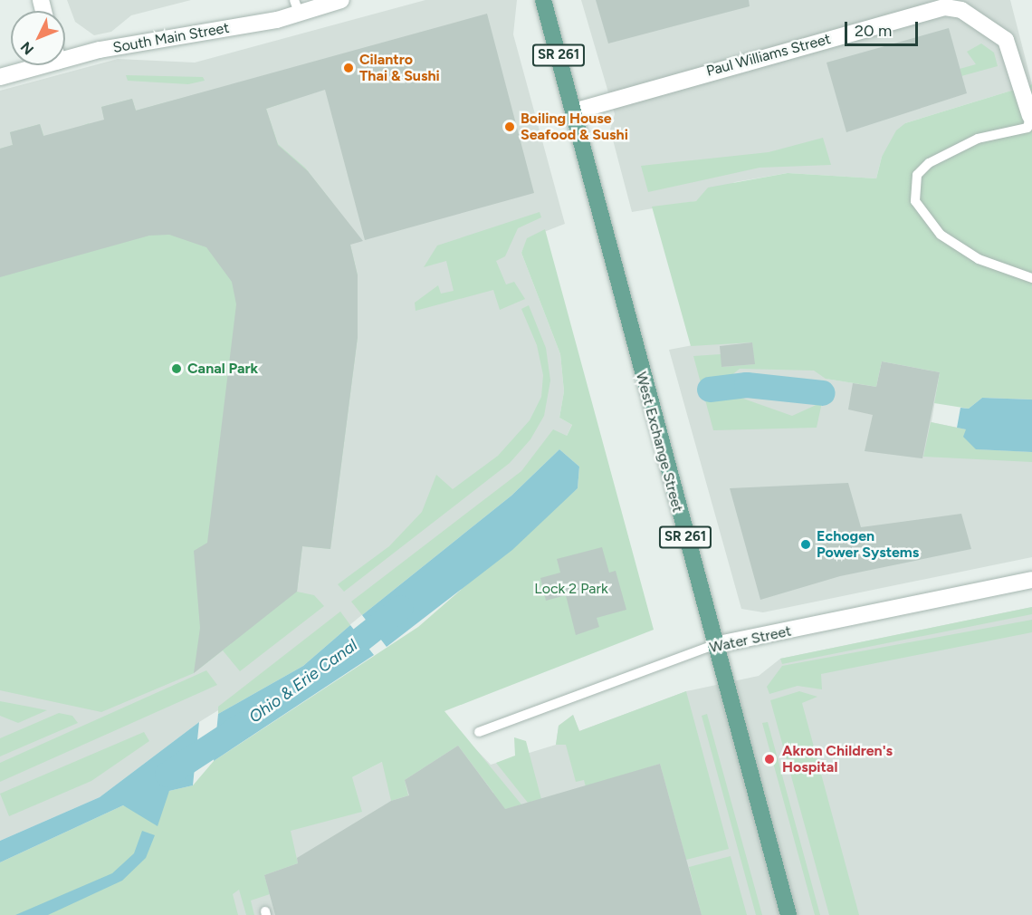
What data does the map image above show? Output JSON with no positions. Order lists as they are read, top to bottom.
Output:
{
  "streets": {
    "main road": ["SR 261", "West Exchange Street"],
    "street": ["South Main Street", "Paul Williams Street", "Water Street"]
  },
  "crossings": [
    ["Paul Williams Street", "West Exchange Street"],
    ["West Exchange Street", "Water Street"]
  ],
  "water": ["Ohio & Erie Canal"],
  "parks": ["Lock 2 Park"],
  "places": [
    "Cilantro Thai & Sushi",
    "Boiling House Seafood & Sushi",
    "Canal Park",
    "Echogen Power Systems",
    "Akron Children's Hospital"
  ],
  "scale_bar": "20 m",
  "north": "bottom left"
}
